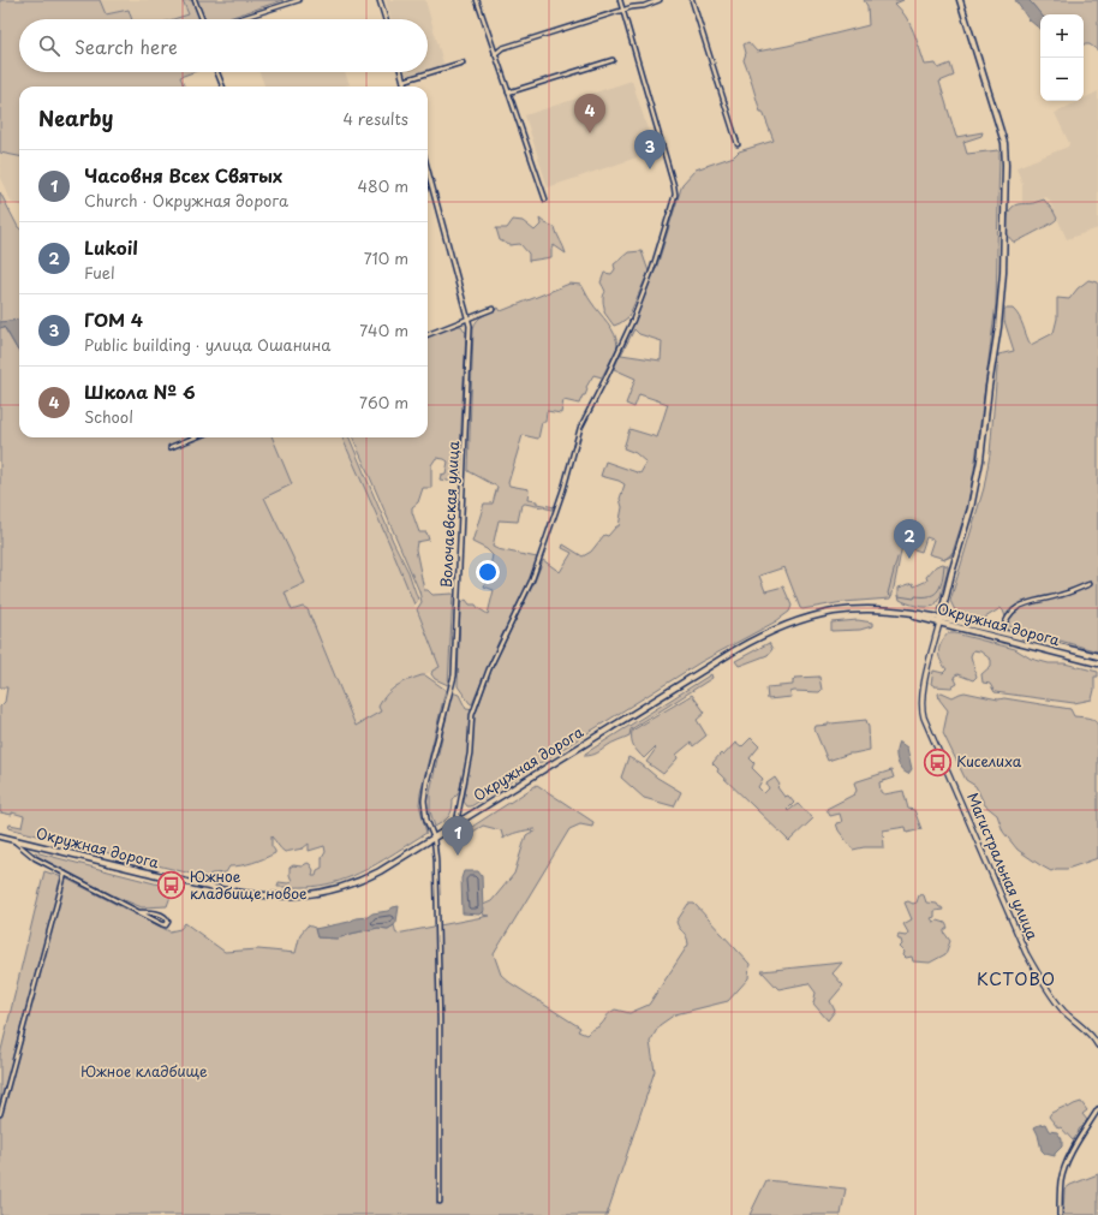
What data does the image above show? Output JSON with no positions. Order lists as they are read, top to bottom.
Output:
{
  "streets": {
    "main road": ["Окружная дорога", "Магистральная улица"],
    "street": ["Волочаевская улица"]
  },
  "crossings": [
    ["Волочаевская улица", "Окружная дорога"],
    ["Окружная дорога", "Магистральная улица"]
  ],
  "districts": ["КСТОВО"],
  "parks": ["Южное кладбище"],
  "places": {
    "bus stop": ["Киселиха", "Южное кладбище новое"]
  },
  "page": {
    "map_buttons": ["+", "−"],
    "search": "Search here",
    "heading": ["Nearby", "4 results"],
    "pins": [
      "4",
      "3",
      "2",
      "1"
    ],
    "list": [
      {
        "mark": "1",
        "name": "Часовня Всех Святых",
        "note": "Church · Окружная дорога",
        "value": "480 m"
      },
      {
        "mark": "2",
        "name": "Lukoil",
        "note": "Fuel",
        "value": "710 m"
      },
      {
        "mark": "3",
        "name": "ГОМ 4",
        "note": "Public building · улица Ошанина",
        "value": "740 m"
      },
      {
        "mark": "4",
        "name": "Школа № 6",
        "note": "School",
        "value": "760 m"
      }
    ]
  }
}
